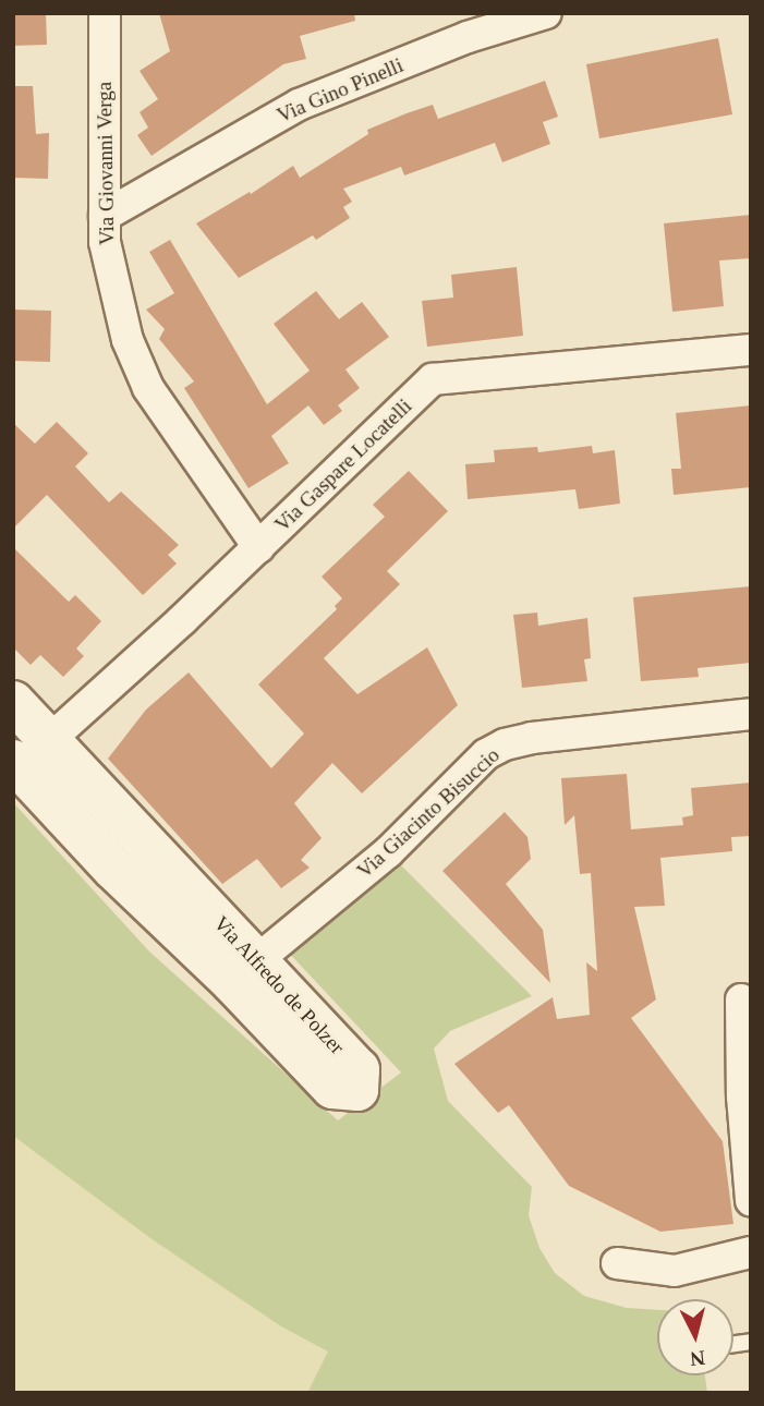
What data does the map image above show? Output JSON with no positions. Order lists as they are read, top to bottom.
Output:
{
  "streets": {
    "street": [
      "Via Gino Pinelli",
      "Via Giovanni Verga",
      "Via Gaspare Locatelli",
      "Via Giacinto Bisuccio",
      "Via Alfredo de Polzer"
    ]
  },
  "crossings": [
    ["Via Gino Pinelli", "Via Giovanni Verga"],
    ["Via Giovanni Verga", "Via Gaspare Locatelli"],
    ["Via Gaspare Locatelli", "Via Alfredo de Polzer"],
    ["Via Giacinto Bisuccio", "Via Alfredo de Polzer"]
  ],
  "north": "bottom"
}
